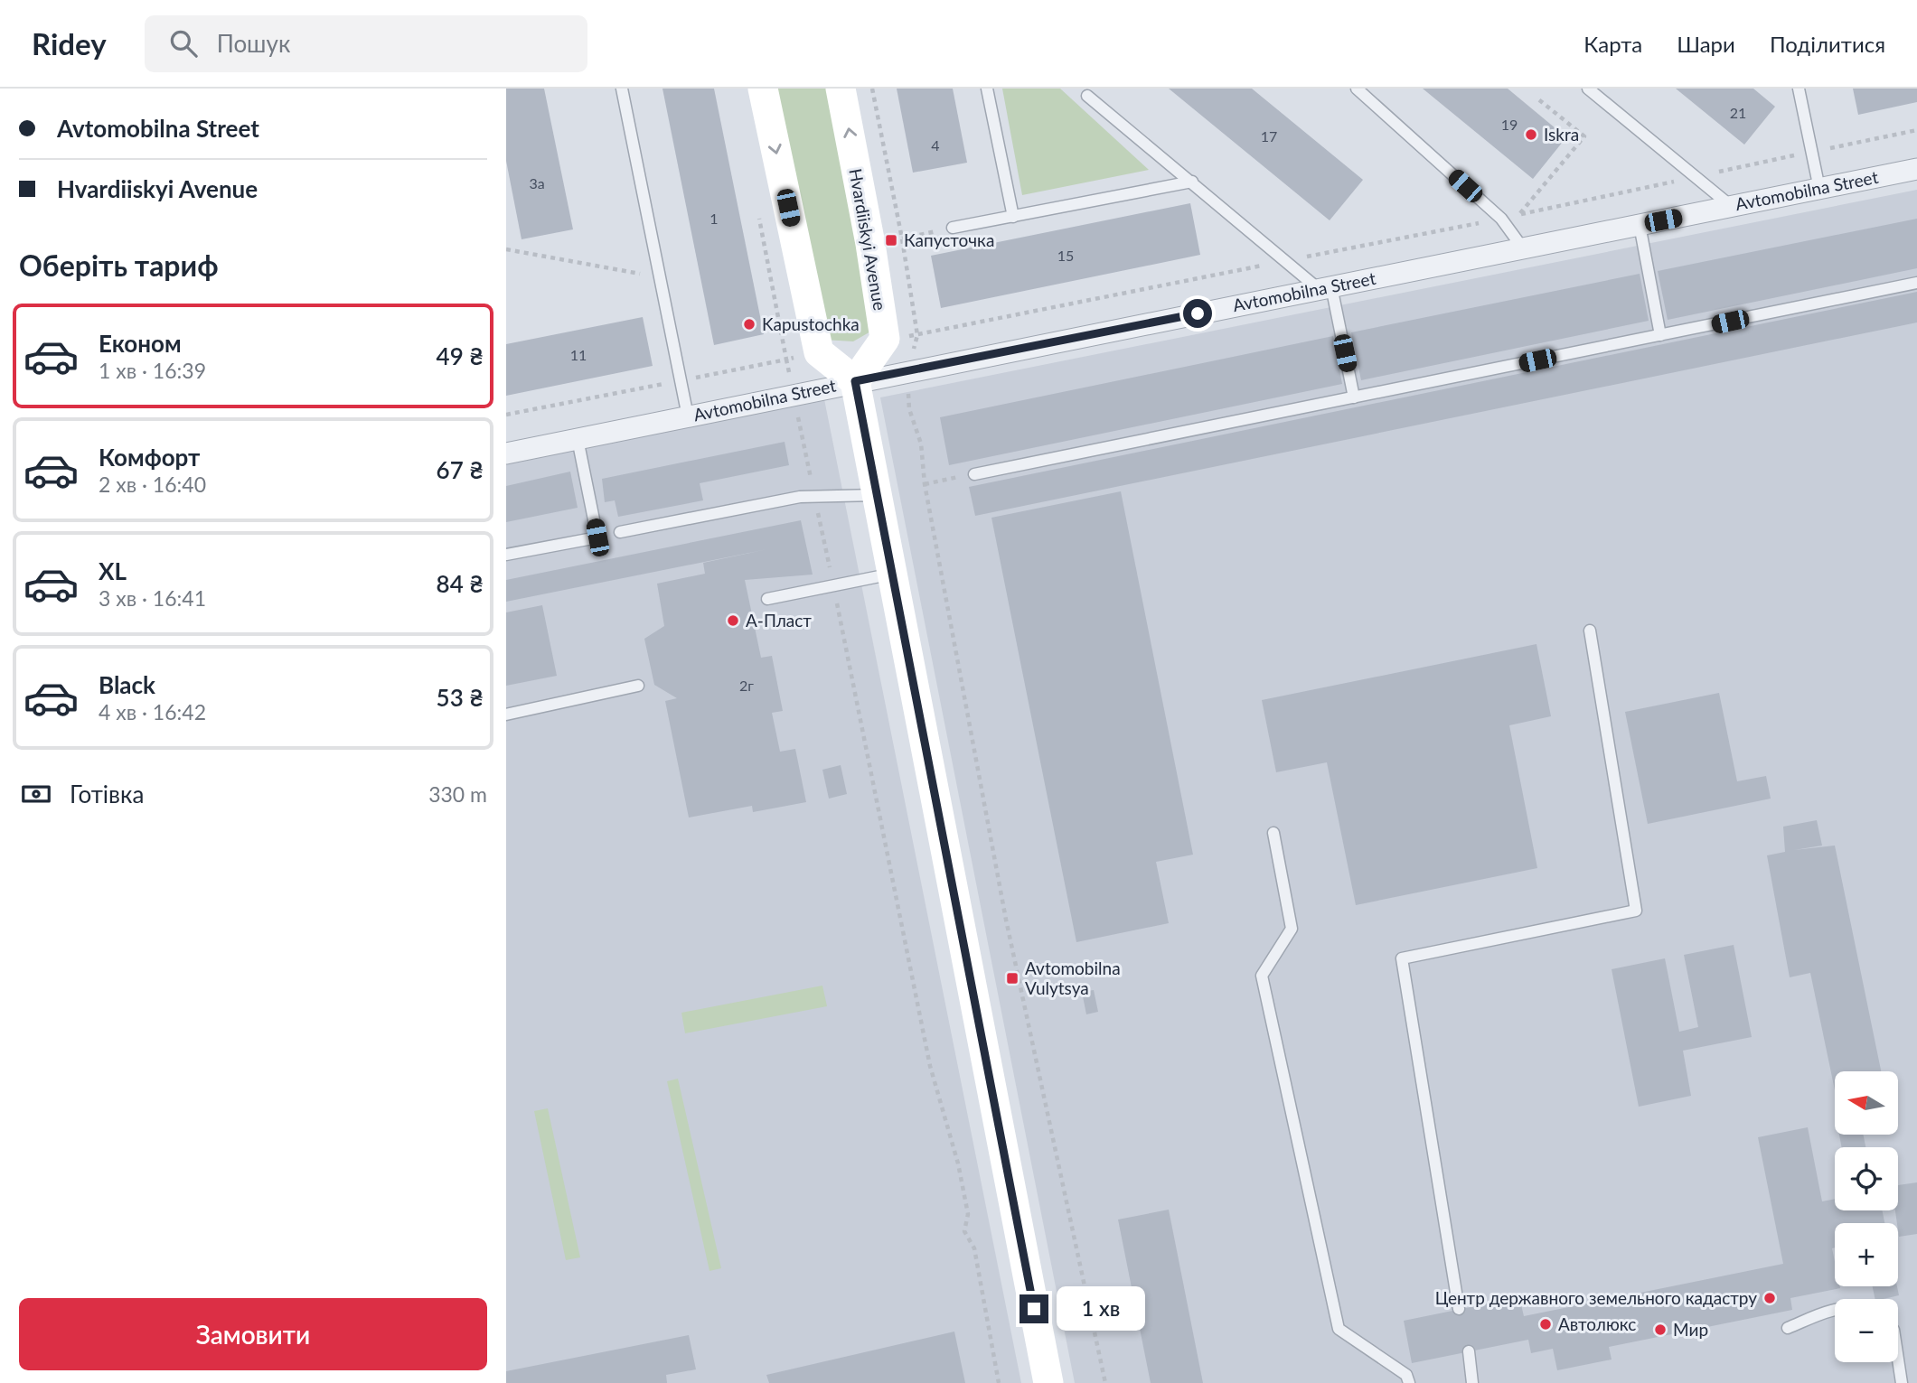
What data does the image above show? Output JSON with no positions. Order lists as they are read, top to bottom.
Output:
{
  "streets": {
    "main road": ["Hvardiiskyi Avenue"],
    "street": ["Avtomobilna Street"]
  },
  "crossings": [
    ["Avtomobilna Street", "Hvardiiskyi Avenue"]
  ],
  "places": {
    "other": [
      "Iskra",
      "Kapustochka",
      "А-Пласт",
      "Центр державного земельного кадастру",
      "Автолюкс",
      "Мир"
    ],
    "transit": ["Капусточка", "Avtomobilna Vulytsya"]
  },
  "house_numbers": [
    "21",
    "19",
    "17",
    "4",
    "3а",
    "1",
    "15",
    "11",
    "2г"
  ],
  "north": "left",
  "page": {
    "header": "Ridey",
    "search": "Пошук",
    "nav": ["Карта", "Шари", "Поділитися"],
    "banner": ["Avtomobilna Street", "Hvardiiskyi Avenue"],
    "heading": "Оберіть тариф",
    "list": [
      {
        "name": "Економ",
        "note": "1 хв · 16:39",
        "value": "49 ₴"
      },
      {
        "name": "Комфорт",
        "note": "2 хв · 16:40",
        "value": "67 ₴"
      },
      {
        "name": "XL",
        "note": "3 хв · 16:41",
        "value": "84 ₴"
      },
      {
        "name": "Black",
        "note": "4 хв · 16:42",
        "value": "53 ₴"
      }
    ],
    "pay": ["Готівка", "330 m"],
    "map_buttons": ["+", "−"],
    "buttons": "Замовити",
    "bubble": "1 хв"
  }
}
